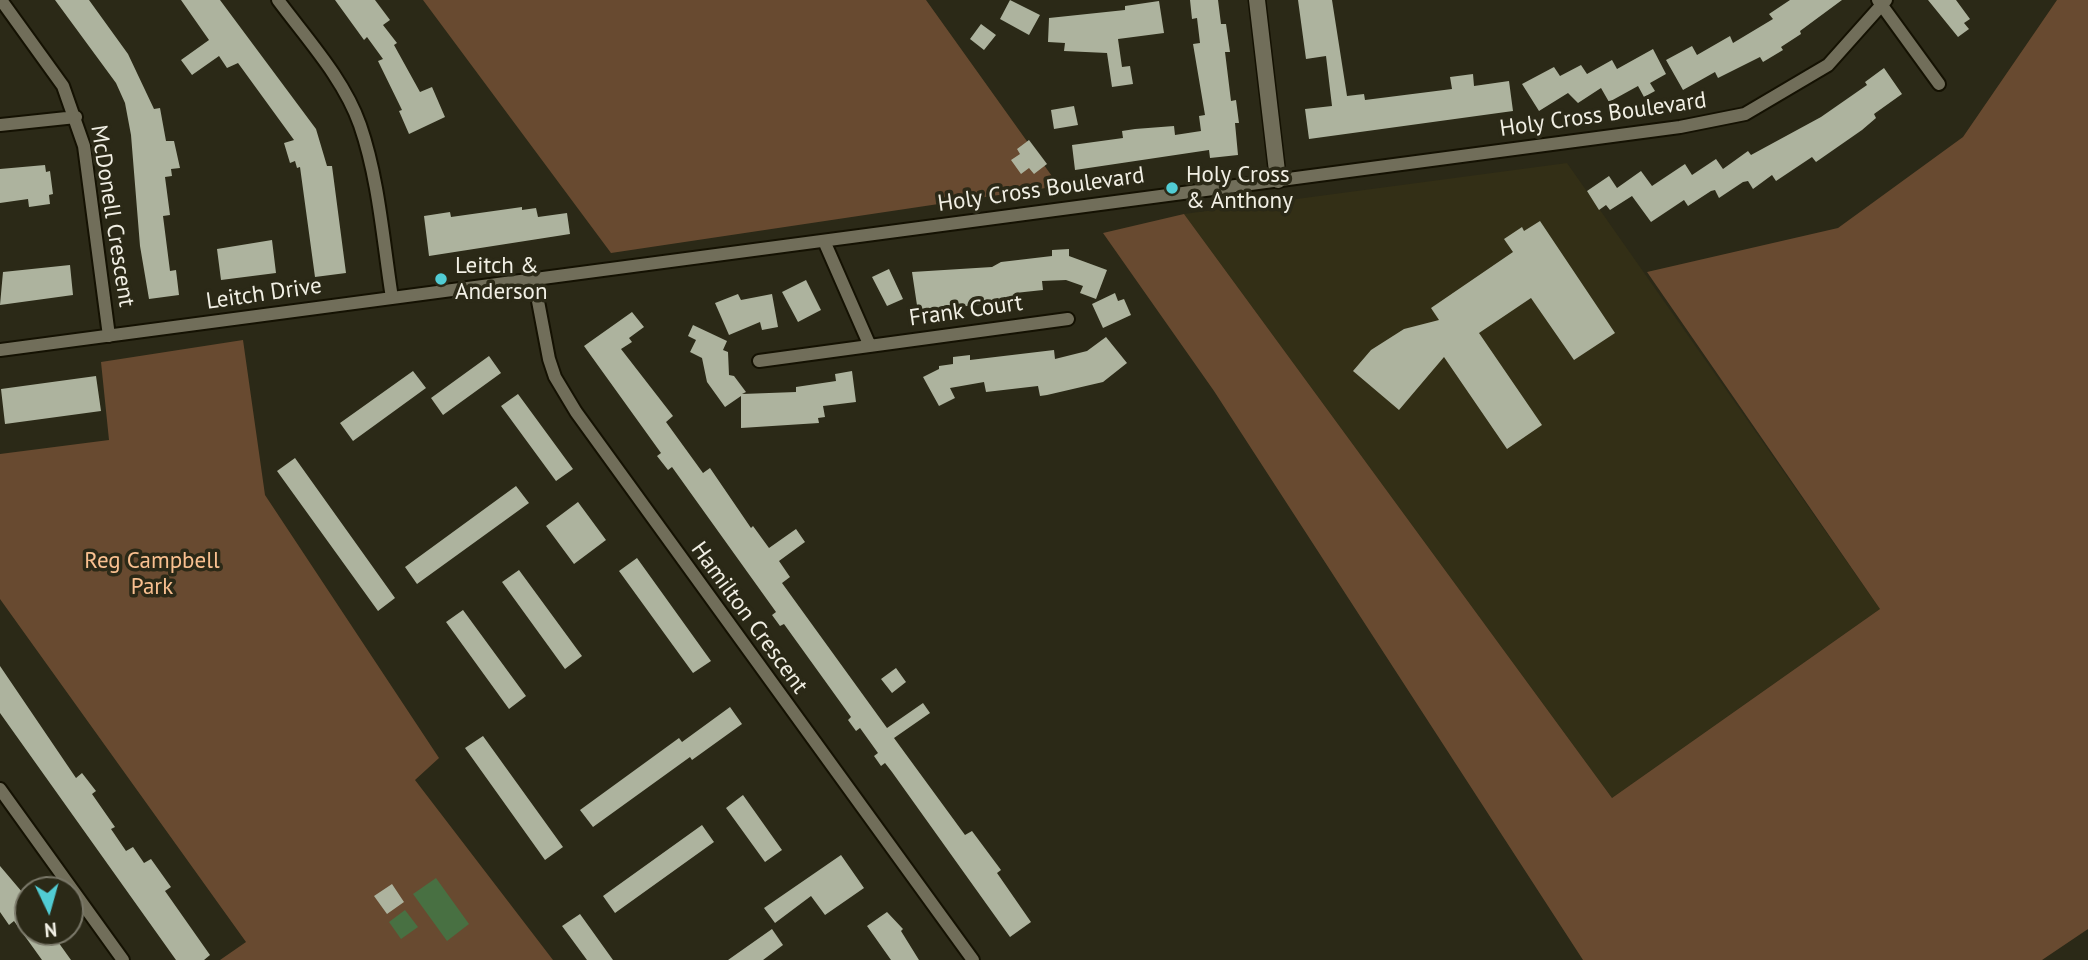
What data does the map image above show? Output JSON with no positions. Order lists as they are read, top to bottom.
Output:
{
  "streets": {
    "street": [
      "Holy Cross Boulevard",
      "McDonell Crescent",
      "Leitch Drive",
      "Frank Court",
      "Hamilton Crescent"
    ]
  },
  "crossings": [
    ["Holy Cross Boulevard", "Leitch Drive"],
    ["Holy Cross Boulevard", "Hamilton Crescent"],
    ["McDonell Crescent", "Leitch Drive"],
    ["Leitch Drive", "Hamilton Crescent"]
  ],
  "parks": ["Reg Campbell Park"],
  "places": ["Holy Cross & Anthony", "Leitch & Anderson"],
  "north": "bottom"
}
